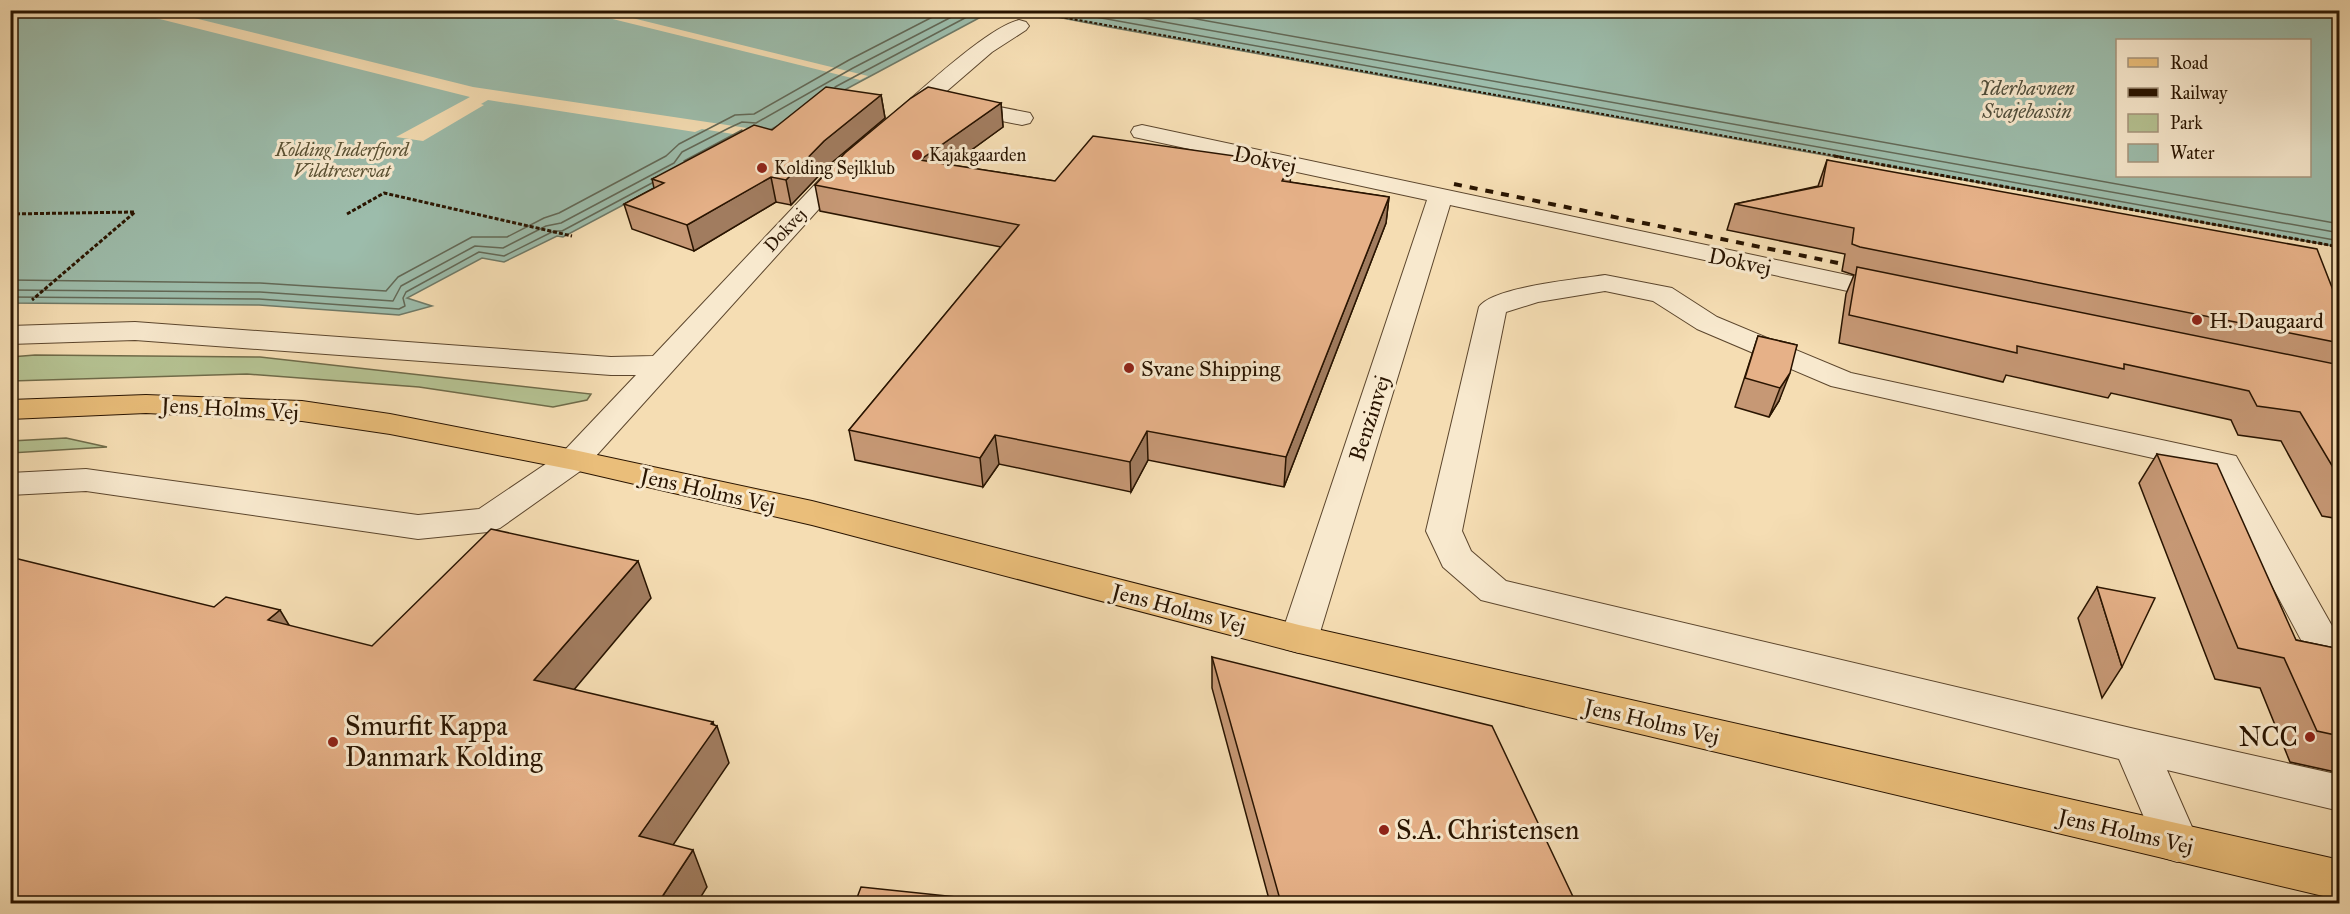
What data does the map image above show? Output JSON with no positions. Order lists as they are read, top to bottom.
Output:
{
  "streets": {
    "main road": ["Jens Holms Vej"],
    "street": ["Dokvej", "Benzinvej"]
  },
  "crossings": [
    ["Dokvej", "Jens Holms Vej"],
    ["Dokvej", "Benzinvej"],
    ["Jens Holms Vej", "Benzinvej"]
  ],
  "water": ["Yderhavnen Svajebassin"],
  "parks": ["Kolding Inderfjord Vildtreservat"],
  "places": [
    "Kajakgaarden",
    "Kolding Sejlklub",
    "H. Daugaard",
    "Svane Shipping",
    "NCC",
    "Smurfit Kappa Danmark Kolding",
    "S.A. Christensen"
  ],
  "legend": [
    "Road",
    "Railway",
    "Park",
    "Water"
  ]
}
